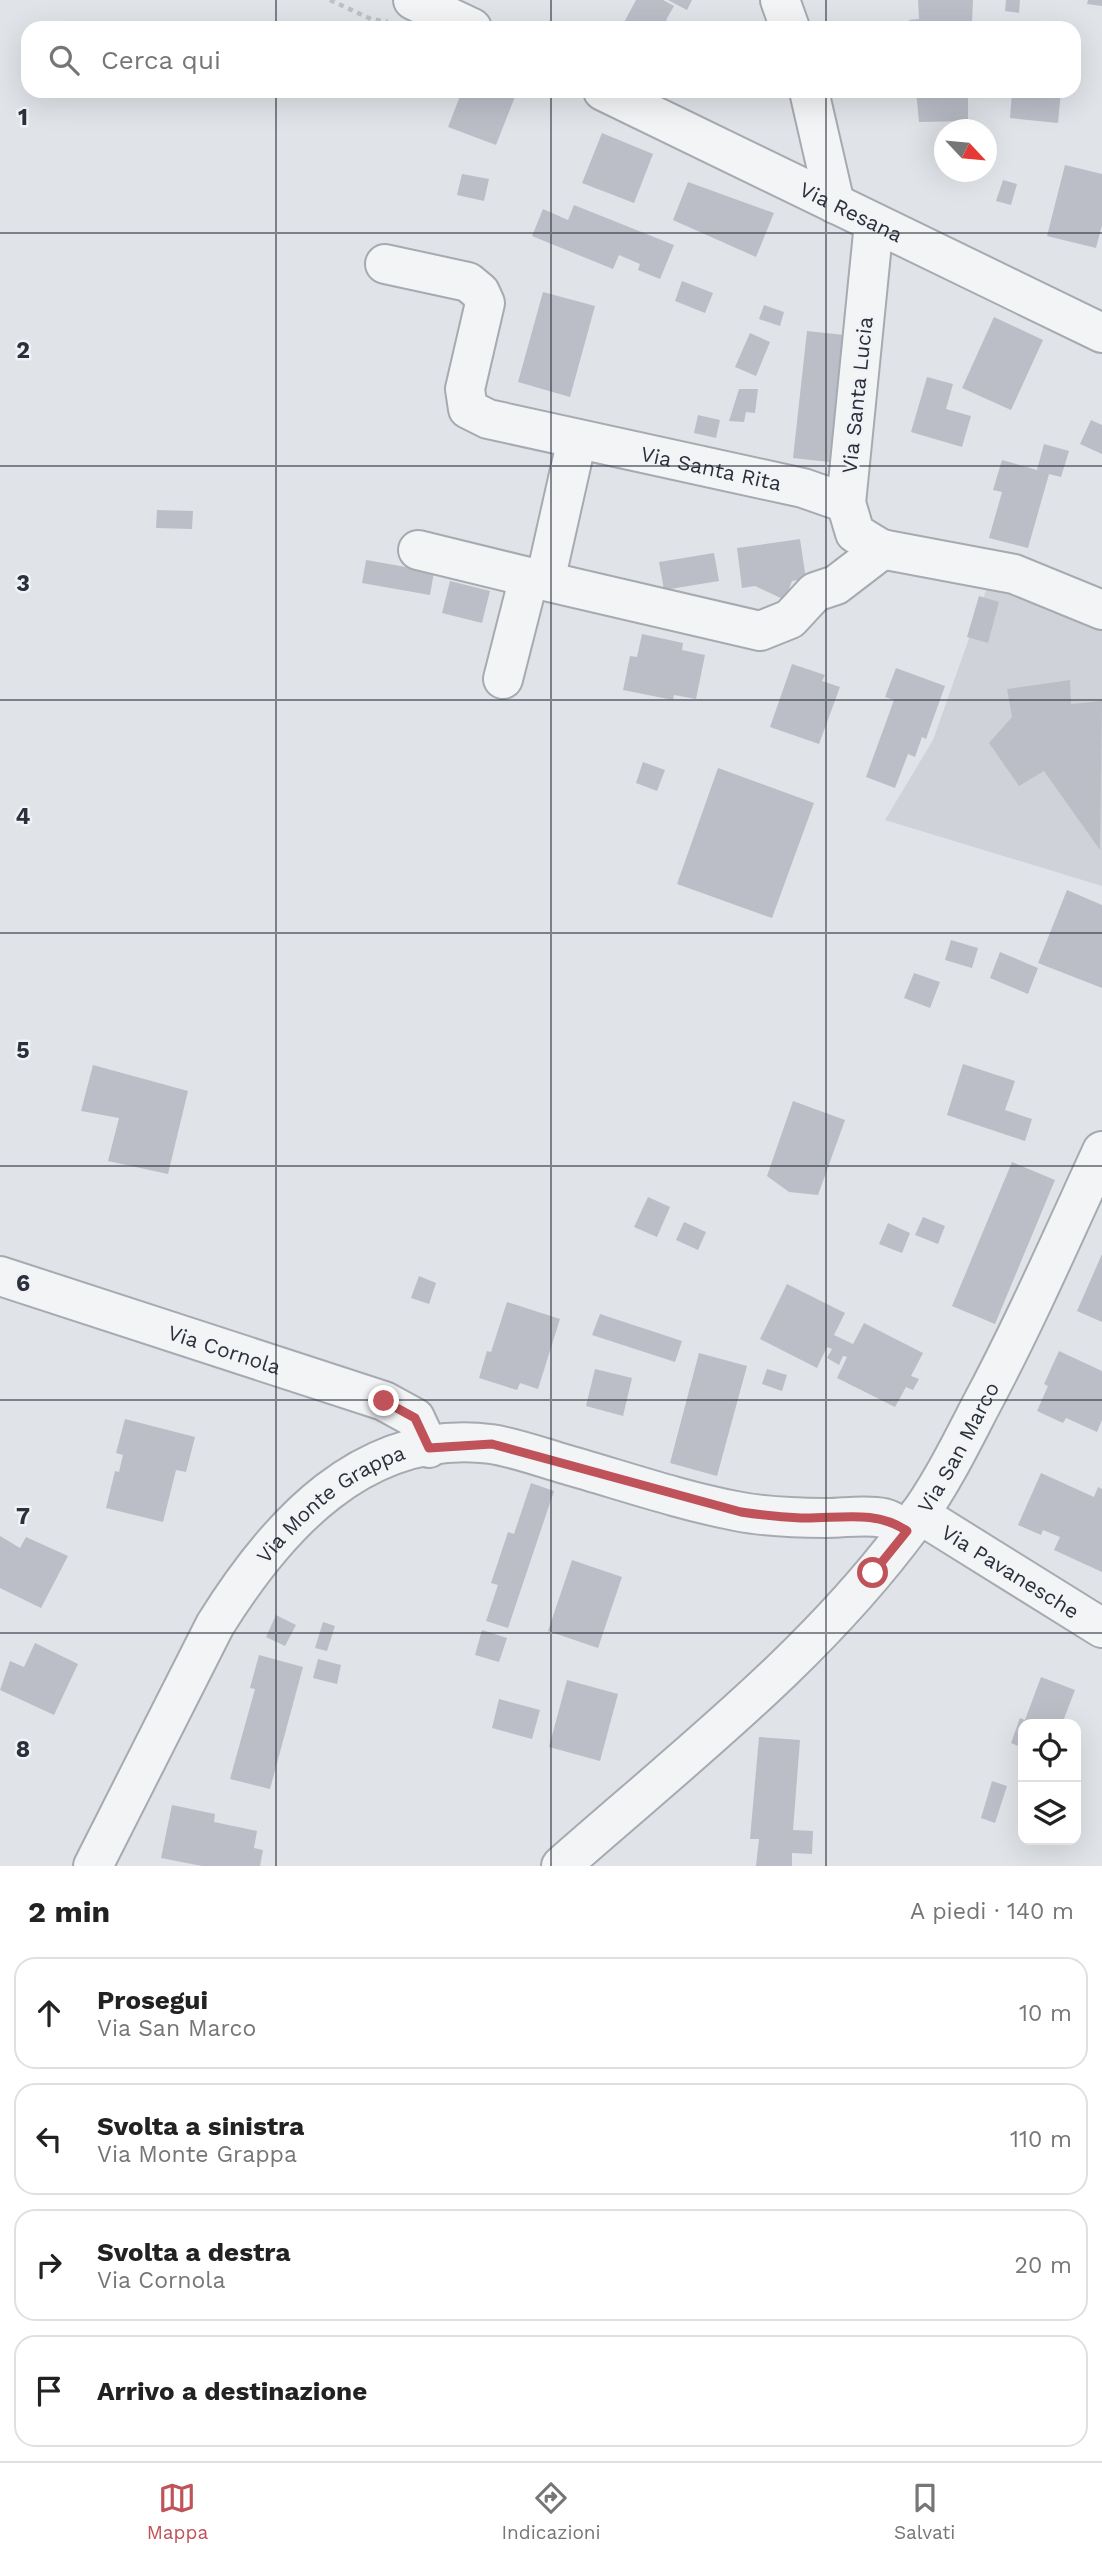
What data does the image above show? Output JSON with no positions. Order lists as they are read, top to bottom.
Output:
{
  "streets": {
    "street": [
      "Via Resana",
      "Via Santa Lucia",
      "Via Santa Rita",
      "Via Cornola",
      "Via San Marco",
      "Via Monte Grappa",
      "Via Pavanesche"
    ]
  },
  "crossings": [
    ["Via Resana", "Via Santa Lucia"],
    ["Via Santa Lucia", "Via Santa Rita"],
    ["Via Cornola", "Via Monte Grappa"],
    ["Via San Marco", "Via Monte Grappa"],
    ["Via San Marco", "Via Pavanesche"],
    ["Via Monte Grappa", "Via Pavanesche"]
  ],
  "north": "bottom right",
  "page": {
    "search": "Cerca qui",
    "heading": ["2 min", "A piedi · 140 m"],
    "list": [
      ["Prosegui", "Via San Marco", "10 m"],
      ["Svolta a sinistra", "Via Monte Grappa", "110 m"],
      ["Svolta a destra", "Via Cornola", "20 m"],
      "Arrivo a destinazione"
    ],
    "nav": ["Mappa", "Indicazioni", "Salvati"]
  },
  "grid": {
    "rows": [
      "1",
      "2",
      "3",
      "4",
      "5",
      "6",
      "7",
      "8"
    ]
  }
}
